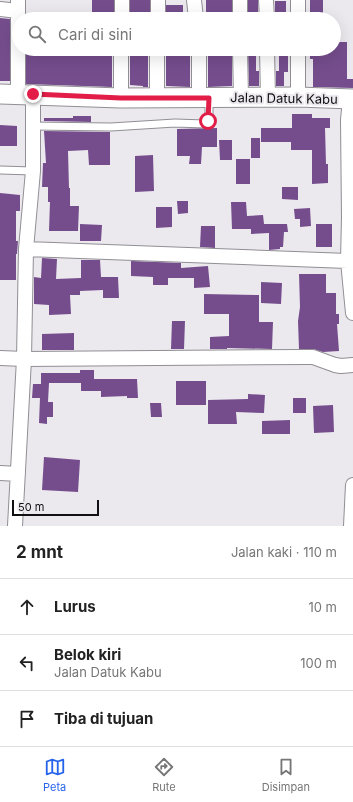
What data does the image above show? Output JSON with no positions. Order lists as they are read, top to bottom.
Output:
{
  "streets": {
    "street": ["Jalan Datuk Kabu"]
  },
  "scale_bar": "50 m",
  "page": {
    "search": "Cari di sini",
    "scale": "50 m",
    "heading": ["2 mnt", "Jalan kaki · 110 m"],
    "list": [
      ["Lurus", "10 m"],
      ["Belok kiri", "Jalan Datuk Kabu", "100 m"],
      "Tiba di tujuan"
    ],
    "nav": ["Peta", "Rute", "Disimpan"]
  }
}
